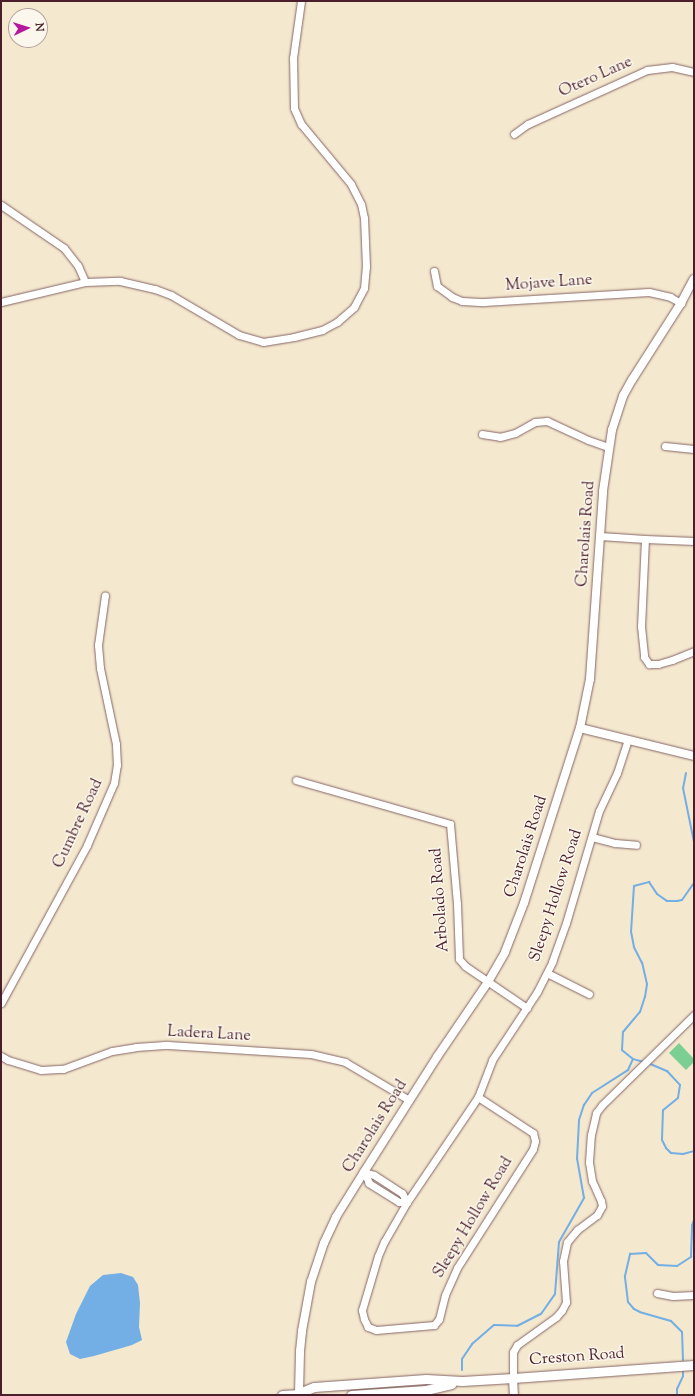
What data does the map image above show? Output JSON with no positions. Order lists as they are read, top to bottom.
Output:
{
  "streets": {
    "main road": ["Creston Road"],
    "street": [
      "Otero Lane",
      "Mojave Lane",
      "Charolais Road",
      "Cumbre Road",
      "Sleepy Hollow Road",
      "Arbolado Road",
      "Ladera Lane"
    ]
  },
  "crossings": [
    ["Mojave Lane", "Charolais Road"],
    ["Charolais Road", "Arbolado Road"],
    ["Charolais Road", "Ladera Lane"],
    ["Charolais Road", "Creston Road"],
    ["Sleepy Hollow Road", "Arbolado Road"]
  ],
  "north": "right"
}
